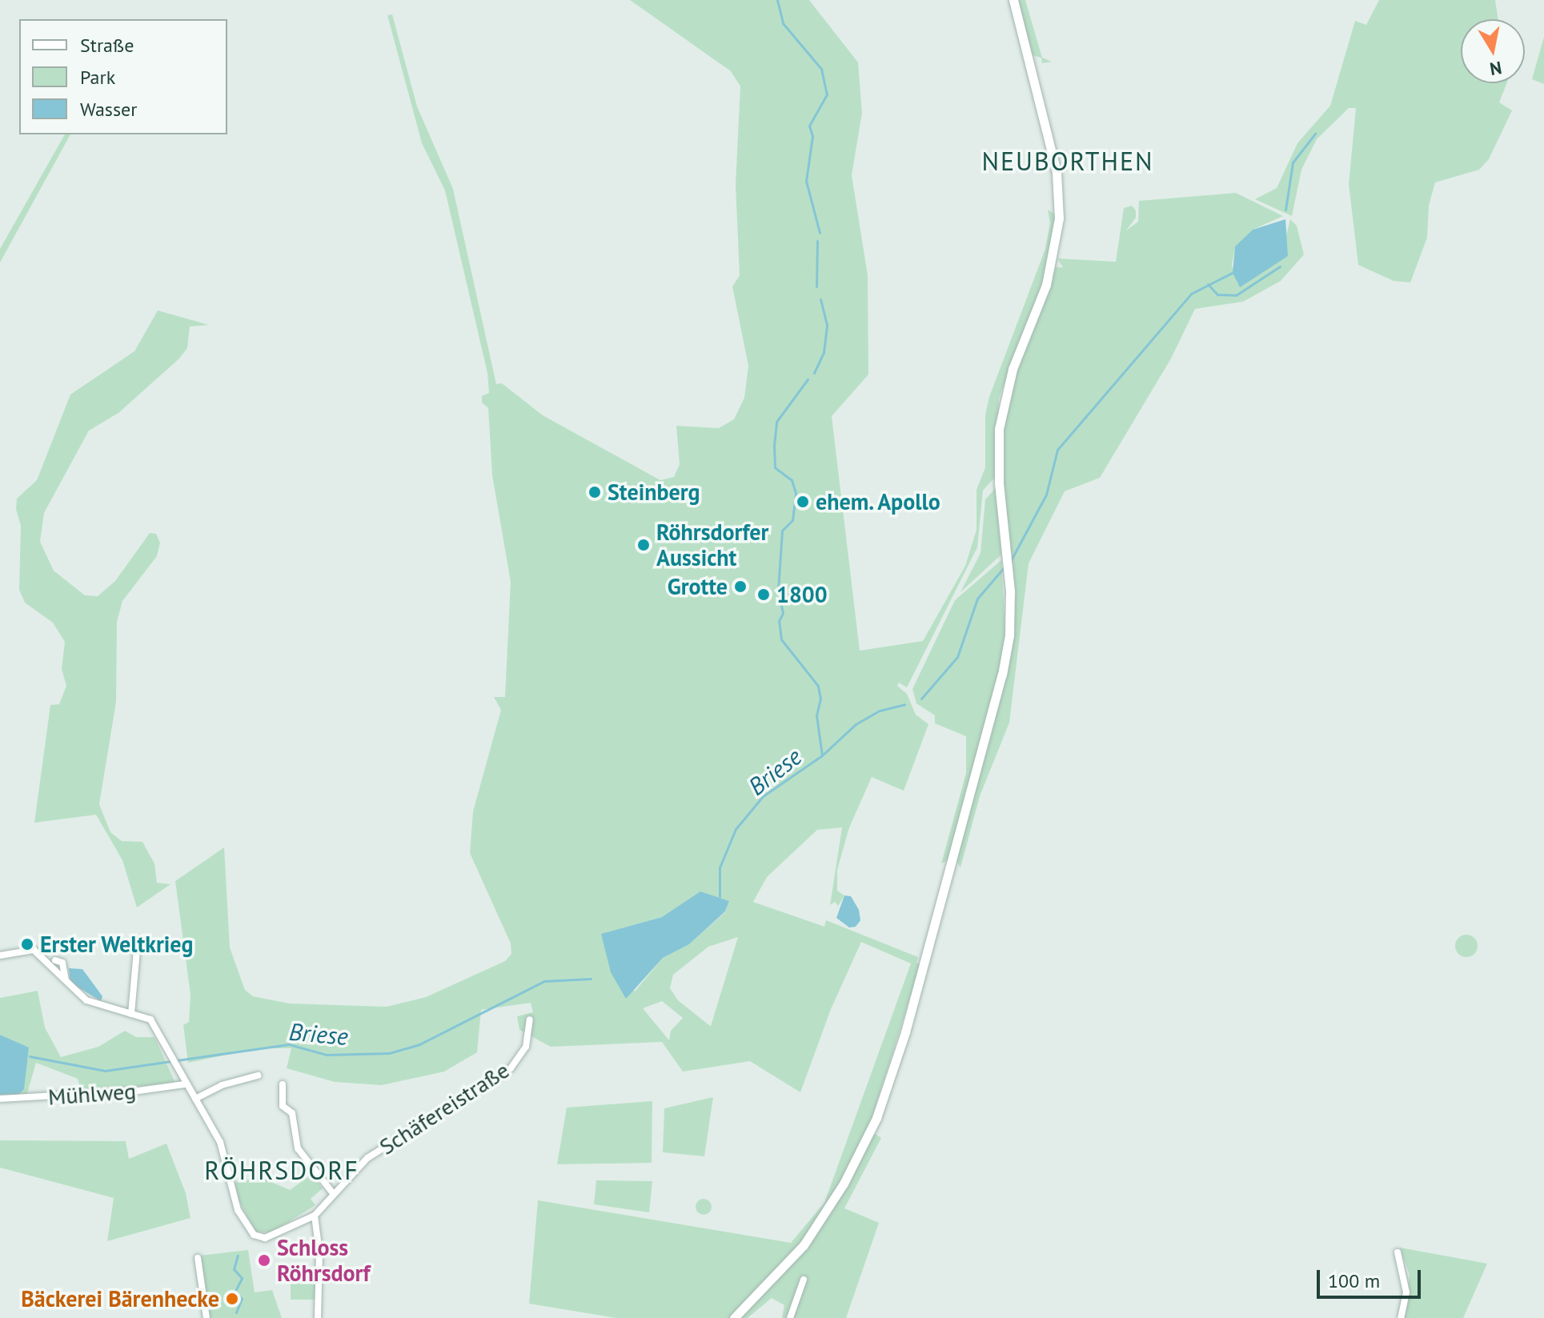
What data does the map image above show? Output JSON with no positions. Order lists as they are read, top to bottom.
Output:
{
  "streets": {
    "street": ["Mühlweg", "Schäfereistraße"]
  },
  "districts": ["NEUBORTHEN", "RÖHRSDORF"],
  "water": ["Briese"],
  "places": [
    "Steinberg",
    "ehem. Apollo",
    "Röhrsdorfer Aussicht",
    "Grotte",
    "1800",
    "Erster Weltkrieg",
    "Schloss Röhrsdorf",
    "Bäckerei Bärenhecke"
  ],
  "legend": ["Straße", "Park", "Wasser"],
  "scale_bar": "100 m",
  "north": "bottom"
}
